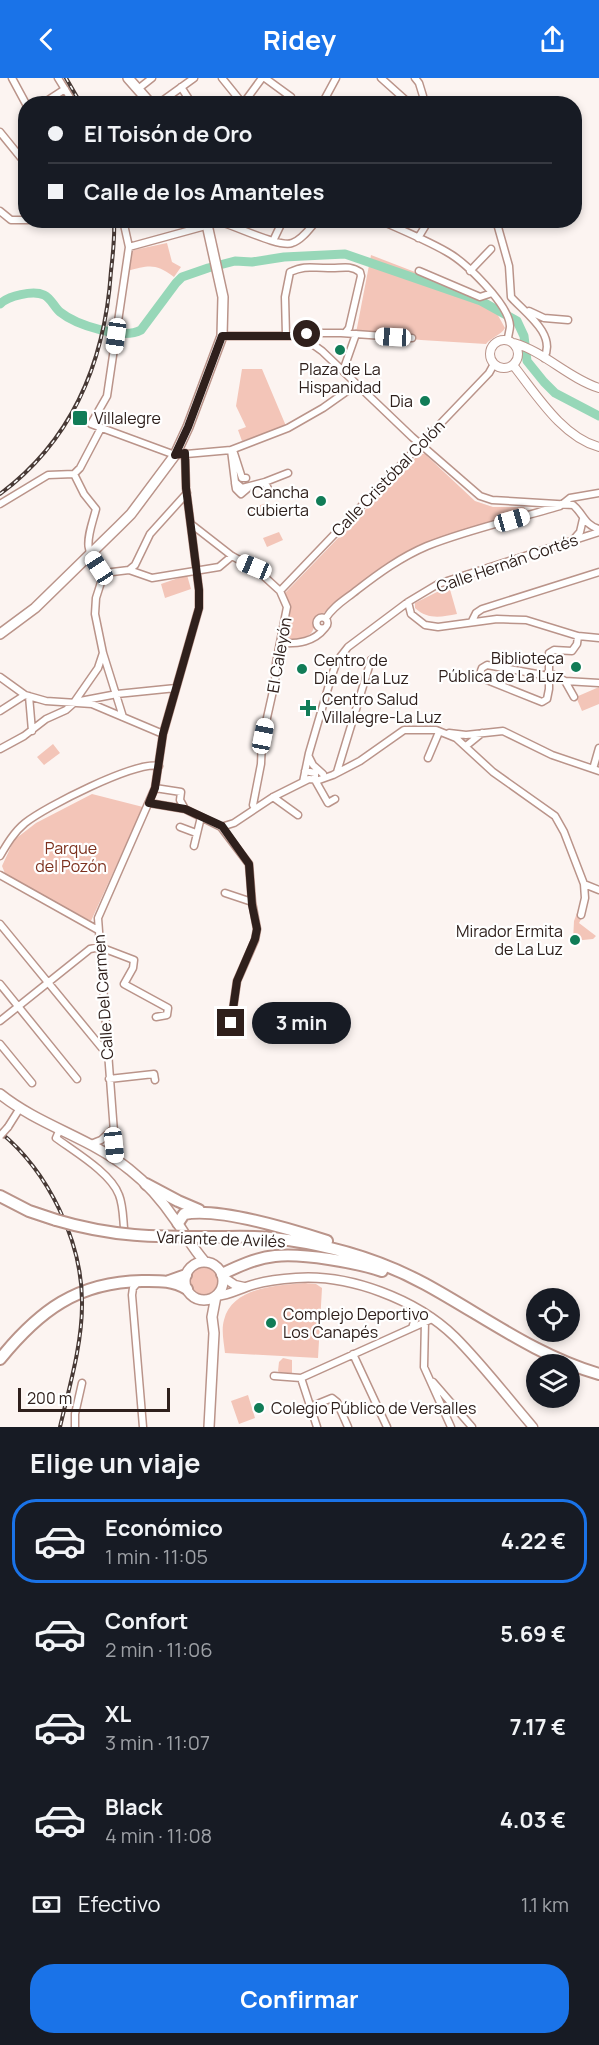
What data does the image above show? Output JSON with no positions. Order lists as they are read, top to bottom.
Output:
{
  "streets": {
    "highway": ["Variante de Avilés"],
    "street": [
      "Calle Cristóbal Colón",
      "Calle Hernán Cortés",
      "El Caleyón",
      "Calle Del Carmen"
    ]
  },
  "crossings": [
    ["Calle Cristóbal Colón", "El Caleyón"]
  ],
  "parks": ["Parque del Pozón"],
  "places": {
    "other": [
      "Plaza de La Hispanidad",
      "Dia",
      "Cancha cubierta",
      "Biblioteca Pública de La Luz",
      "Centro de Dia de La Luz",
      "Mirador Ermita de La Luz",
      "Complejo Deportivo Los Canapés",
      "Colegio Público de Versalles"
    ],
    "transit": ["Villalegre"],
    "health": ["Centro Salud Villalegre-La Luz"]
  },
  "scale_bar": "200 m",
  "page": {
    "header": "Ridey",
    "banner": ["El Toisón de Oro", "Calle de los Amanteles"],
    "bubble": "3 min",
    "scale": "200 m",
    "heading": "Elige un viaje",
    "list": [
      {
        "name": "Económico",
        "note": "1 min · 11:05",
        "value": "4.22 €"
      },
      {
        "name": "Confort",
        "note": "2 min · 11:06",
        "value": "5.69 €"
      },
      {
        "name": "XL",
        "note": "3 min · 11:07",
        "value": "7.17 €"
      },
      {
        "name": "Black",
        "note": "4 min · 11:08",
        "value": "4.03 €"
      }
    ],
    "pay": ["Efectivo", "1.1 km"],
    "buttons": "Confirmar"
  }
}
